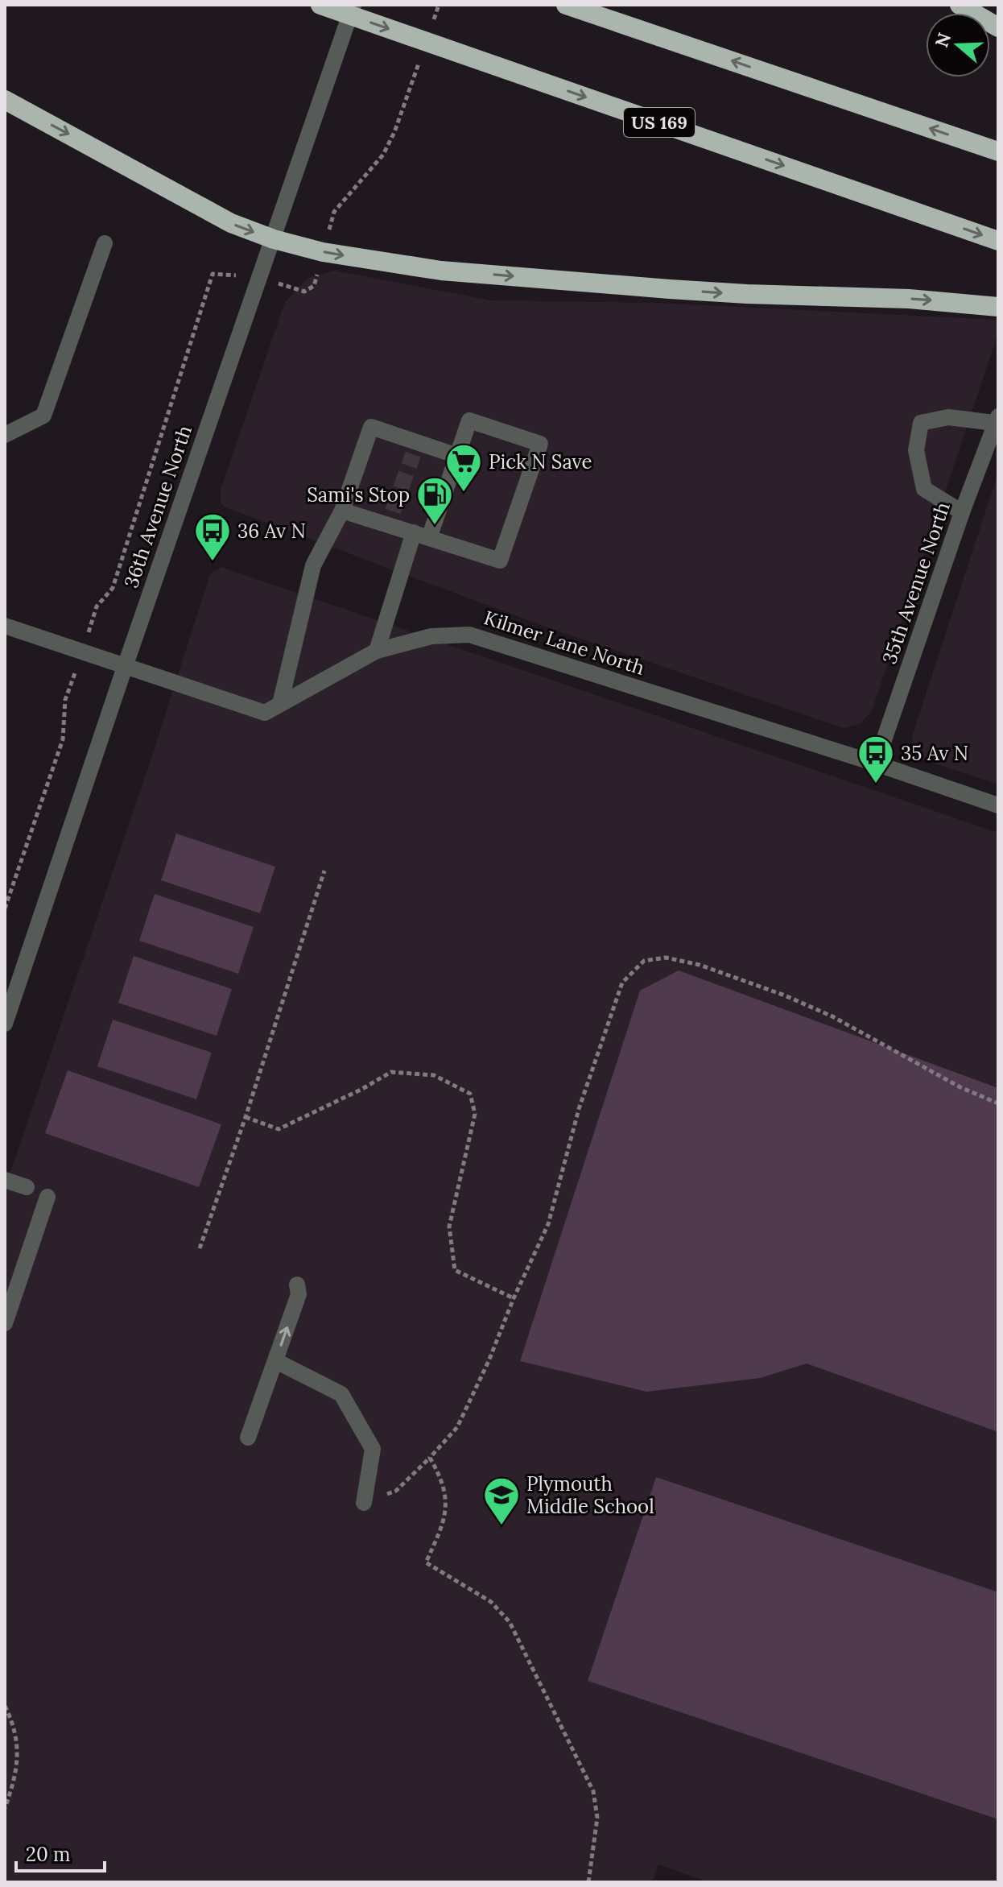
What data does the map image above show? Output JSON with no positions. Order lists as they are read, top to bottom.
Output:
{
  "streets": {
    "highway": ["US 169"],
    "street": ["36th Avenue North", "35th Avenue North", "Kilmer Lane North"]
  },
  "crossings": [
    ["36th Avenue North", "Kilmer Lane North"],
    ["35th Avenue North", "Kilmer Lane North"]
  ],
  "places": {
    "supermarket": ["Pick N Save"],
    "fuel station": ["Sami's Stop"],
    "bus stop": ["36 Av N", "35 Av N"],
    "school or university": ["Plymouth Middle School"]
  },
  "scale_bar": "20 m",
  "north": "left"
}
